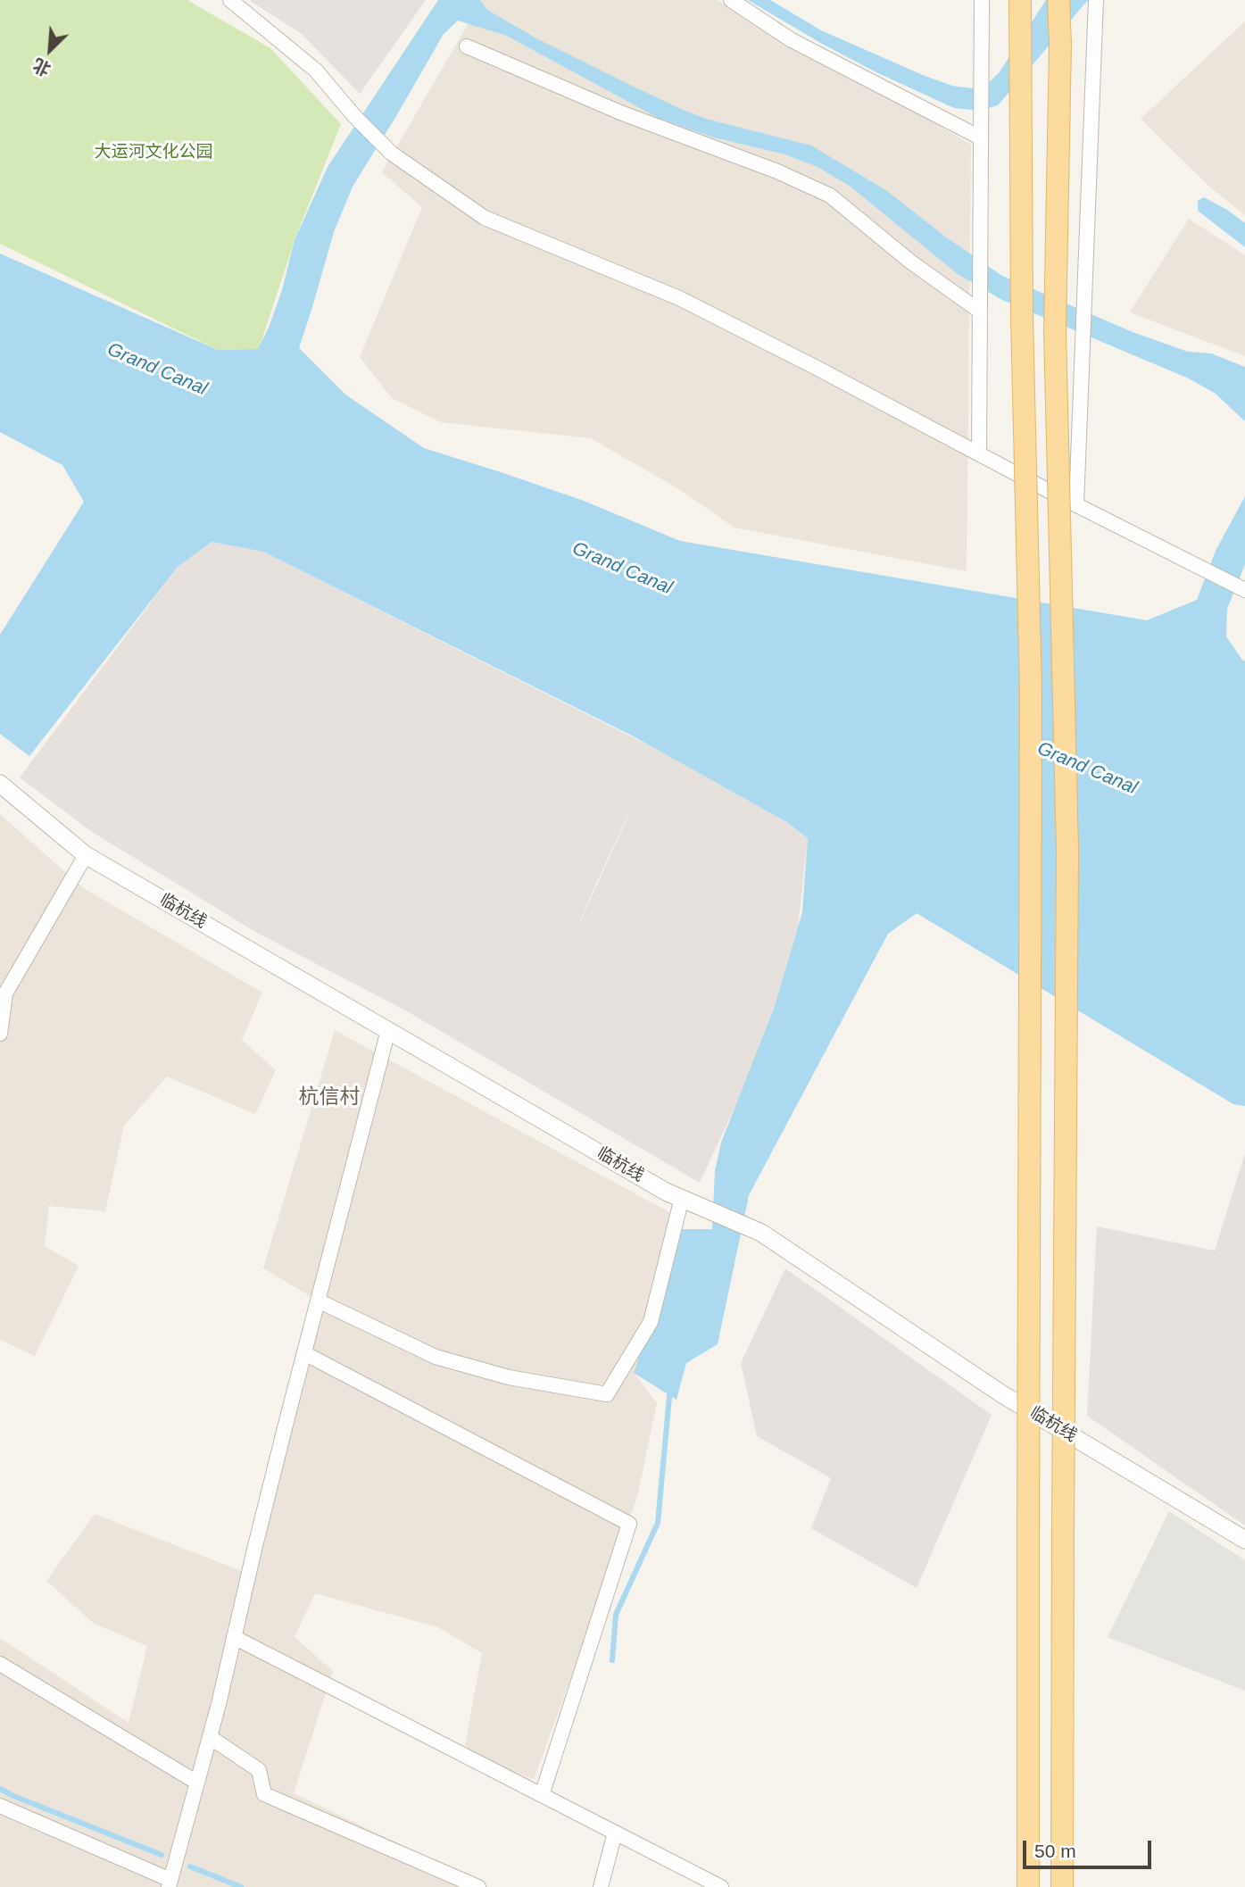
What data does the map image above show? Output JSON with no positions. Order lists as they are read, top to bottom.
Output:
{
  "streets": {
    "street": ["临杭线"]
  },
  "districts": ["杭信村"],
  "water": ["Grand Canal"],
  "parks": ["大运河文化公园"],
  "scale_bar": "50 m",
  "north": "bottom left"
}
